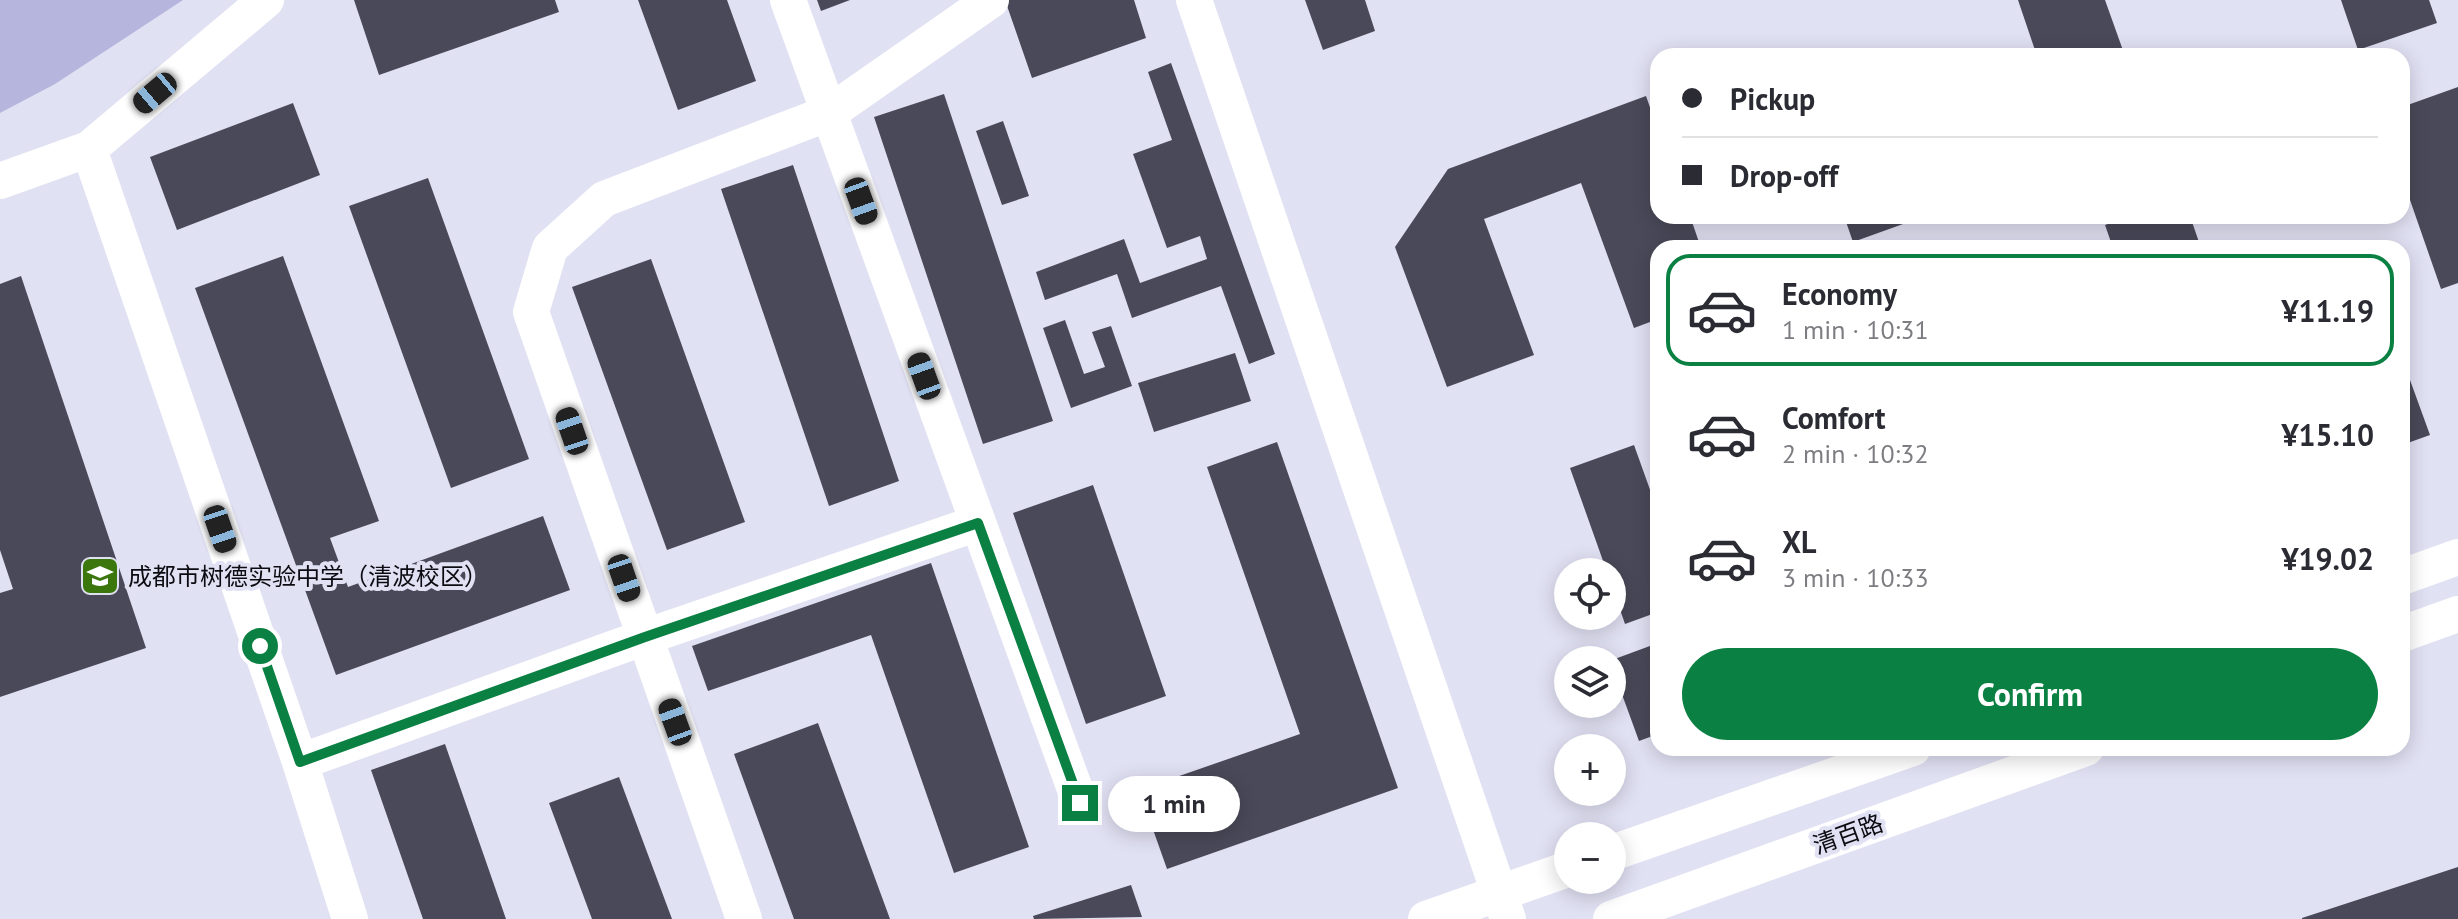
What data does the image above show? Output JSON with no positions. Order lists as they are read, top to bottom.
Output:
{
  "streets": {
    "street": ["清百路"]
  },
  "places": {
    "school or university": ["成都市树德实验中学（清波校区）"]
  },
  "page": {
    "banner": ["Pickup", "Drop-off"],
    "list": [
      {
        "name": "Economy",
        "note": "1 min · 10:31",
        "value": "¥11.19"
      },
      {
        "name": "Comfort",
        "note": "2 min · 10:32",
        "value": "¥15.10"
      },
      {
        "name": "XL",
        "note": "3 min · 10:33",
        "value": "¥19.02"
      }
    ],
    "map_buttons": ["+", "−"],
    "buttons": "Confirm",
    "bubble": "1 min"
  }
}
